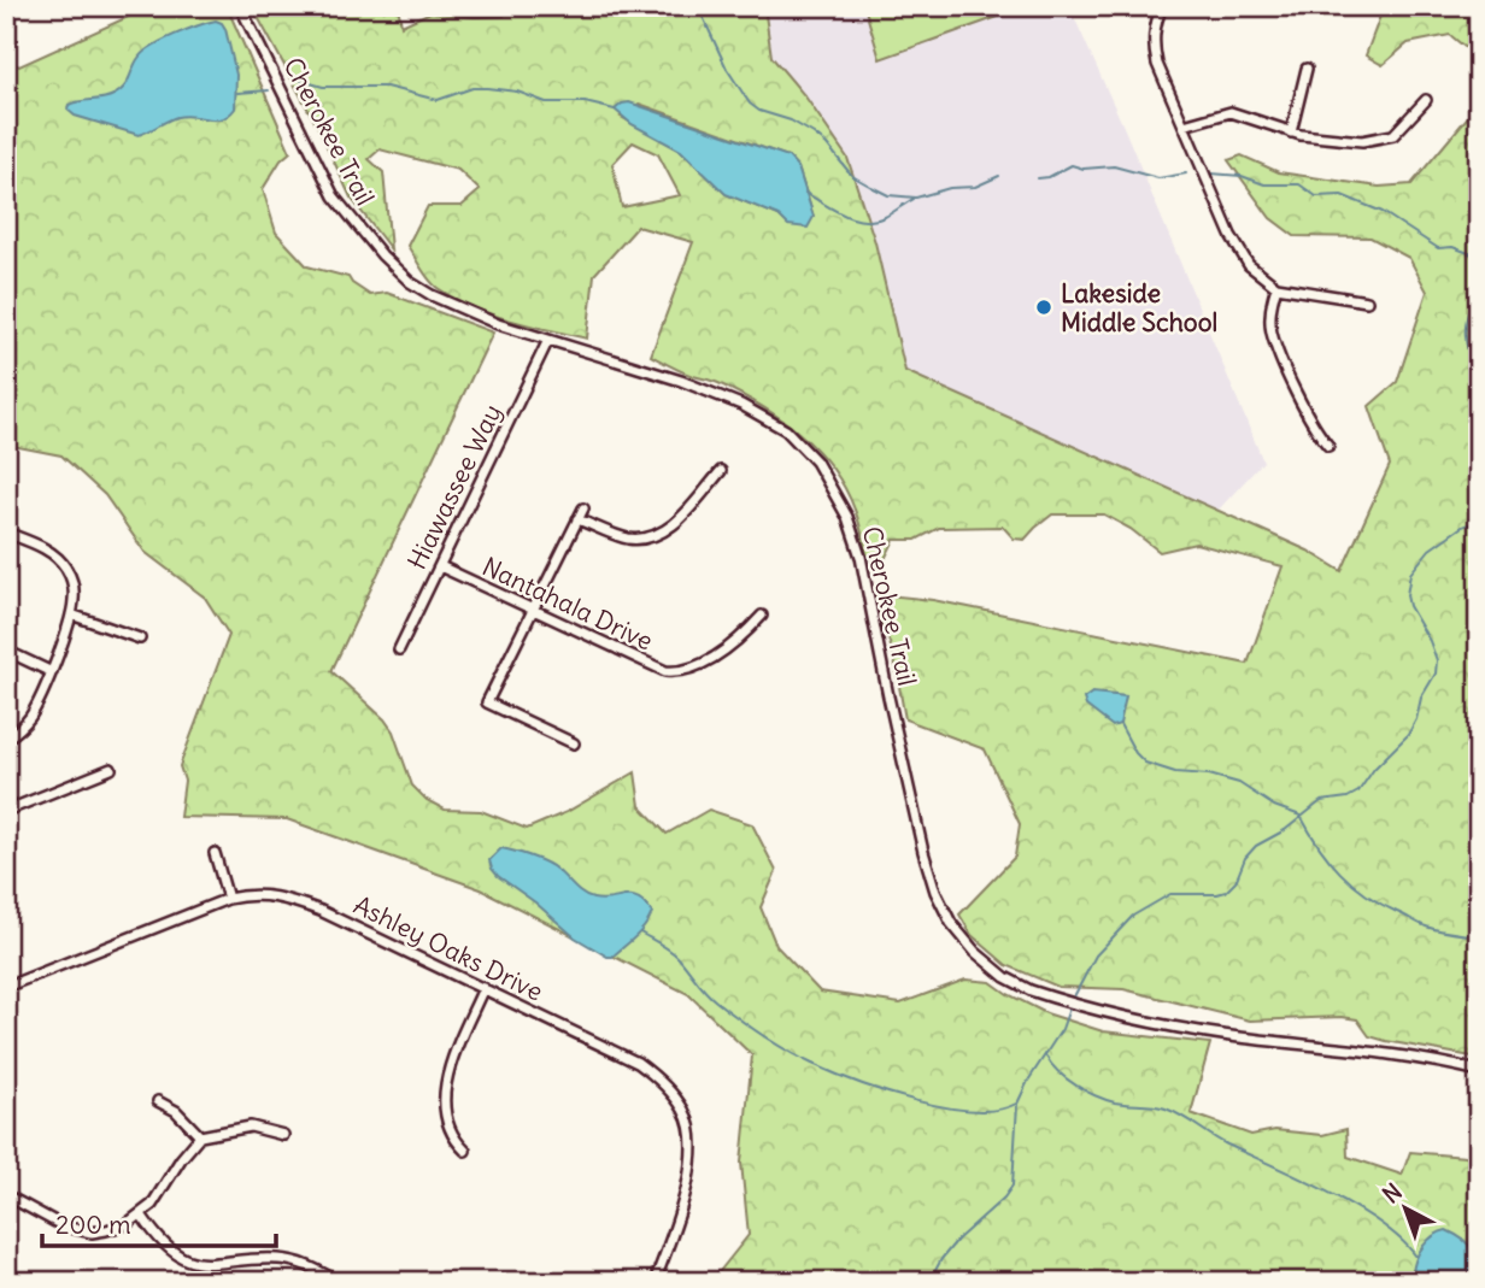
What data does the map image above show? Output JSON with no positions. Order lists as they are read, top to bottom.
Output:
{
  "streets": {
    "street": [
      "Cherokee Trail",
      "Hiawassee Way",
      "Nantahala Drive",
      "Ashley Oaks Drive"
    ]
  },
  "crossings": [
    ["Cherokee Trail", "Hiawassee Way"],
    ["Hiawassee Way", "Nantahala Drive"]
  ],
  "places": ["Lakeside Middle School"],
  "scale_bar": "200 m",
  "north": "top left"
}
